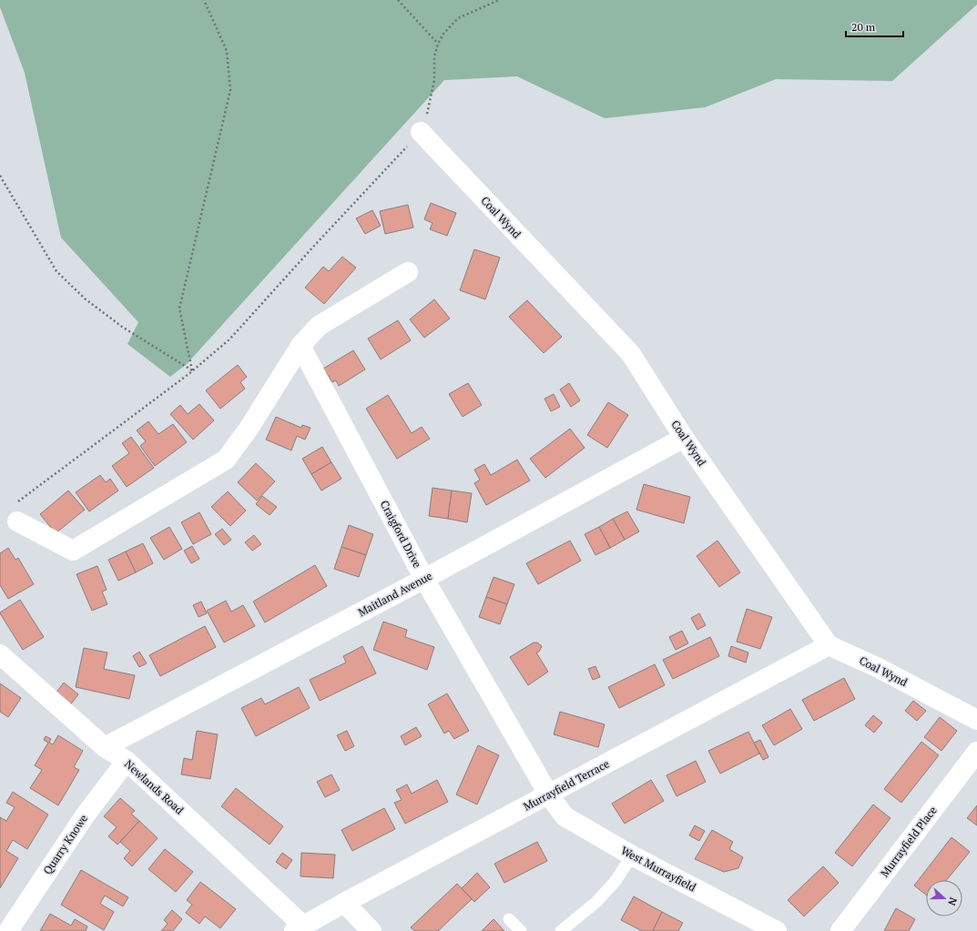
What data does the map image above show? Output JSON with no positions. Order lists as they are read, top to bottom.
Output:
{
  "streets": {
    "street": [
      "Coal Wynd",
      "Craigford Drive",
      "Maitland Avenue",
      "Murrayfield Terrace",
      "Newlands Road",
      "Murrayfield Place",
      "Quarry Knowe",
      "West Murrayfield"
    ]
  },
  "crossings": [
    ["Coal Wynd", "Maitland Avenue"],
    ["Coal Wynd", "Murrayfield Terrace"],
    ["Craigford Drive", "Maitland Avenue"],
    ["Craigford Drive", "Murrayfield Terrace"],
    ["Craigford Drive", "West Murrayfield"],
    ["Maitland Avenue", "Newlands Road"],
    ["Murrayfield Terrace", "Newlands Road"],
    ["Murrayfield Terrace", "West Murrayfield"],
    ["Newlands Road", "Quarry Knowe"]
  ],
  "scale_bar": "20 m",
  "north": "right"
}
